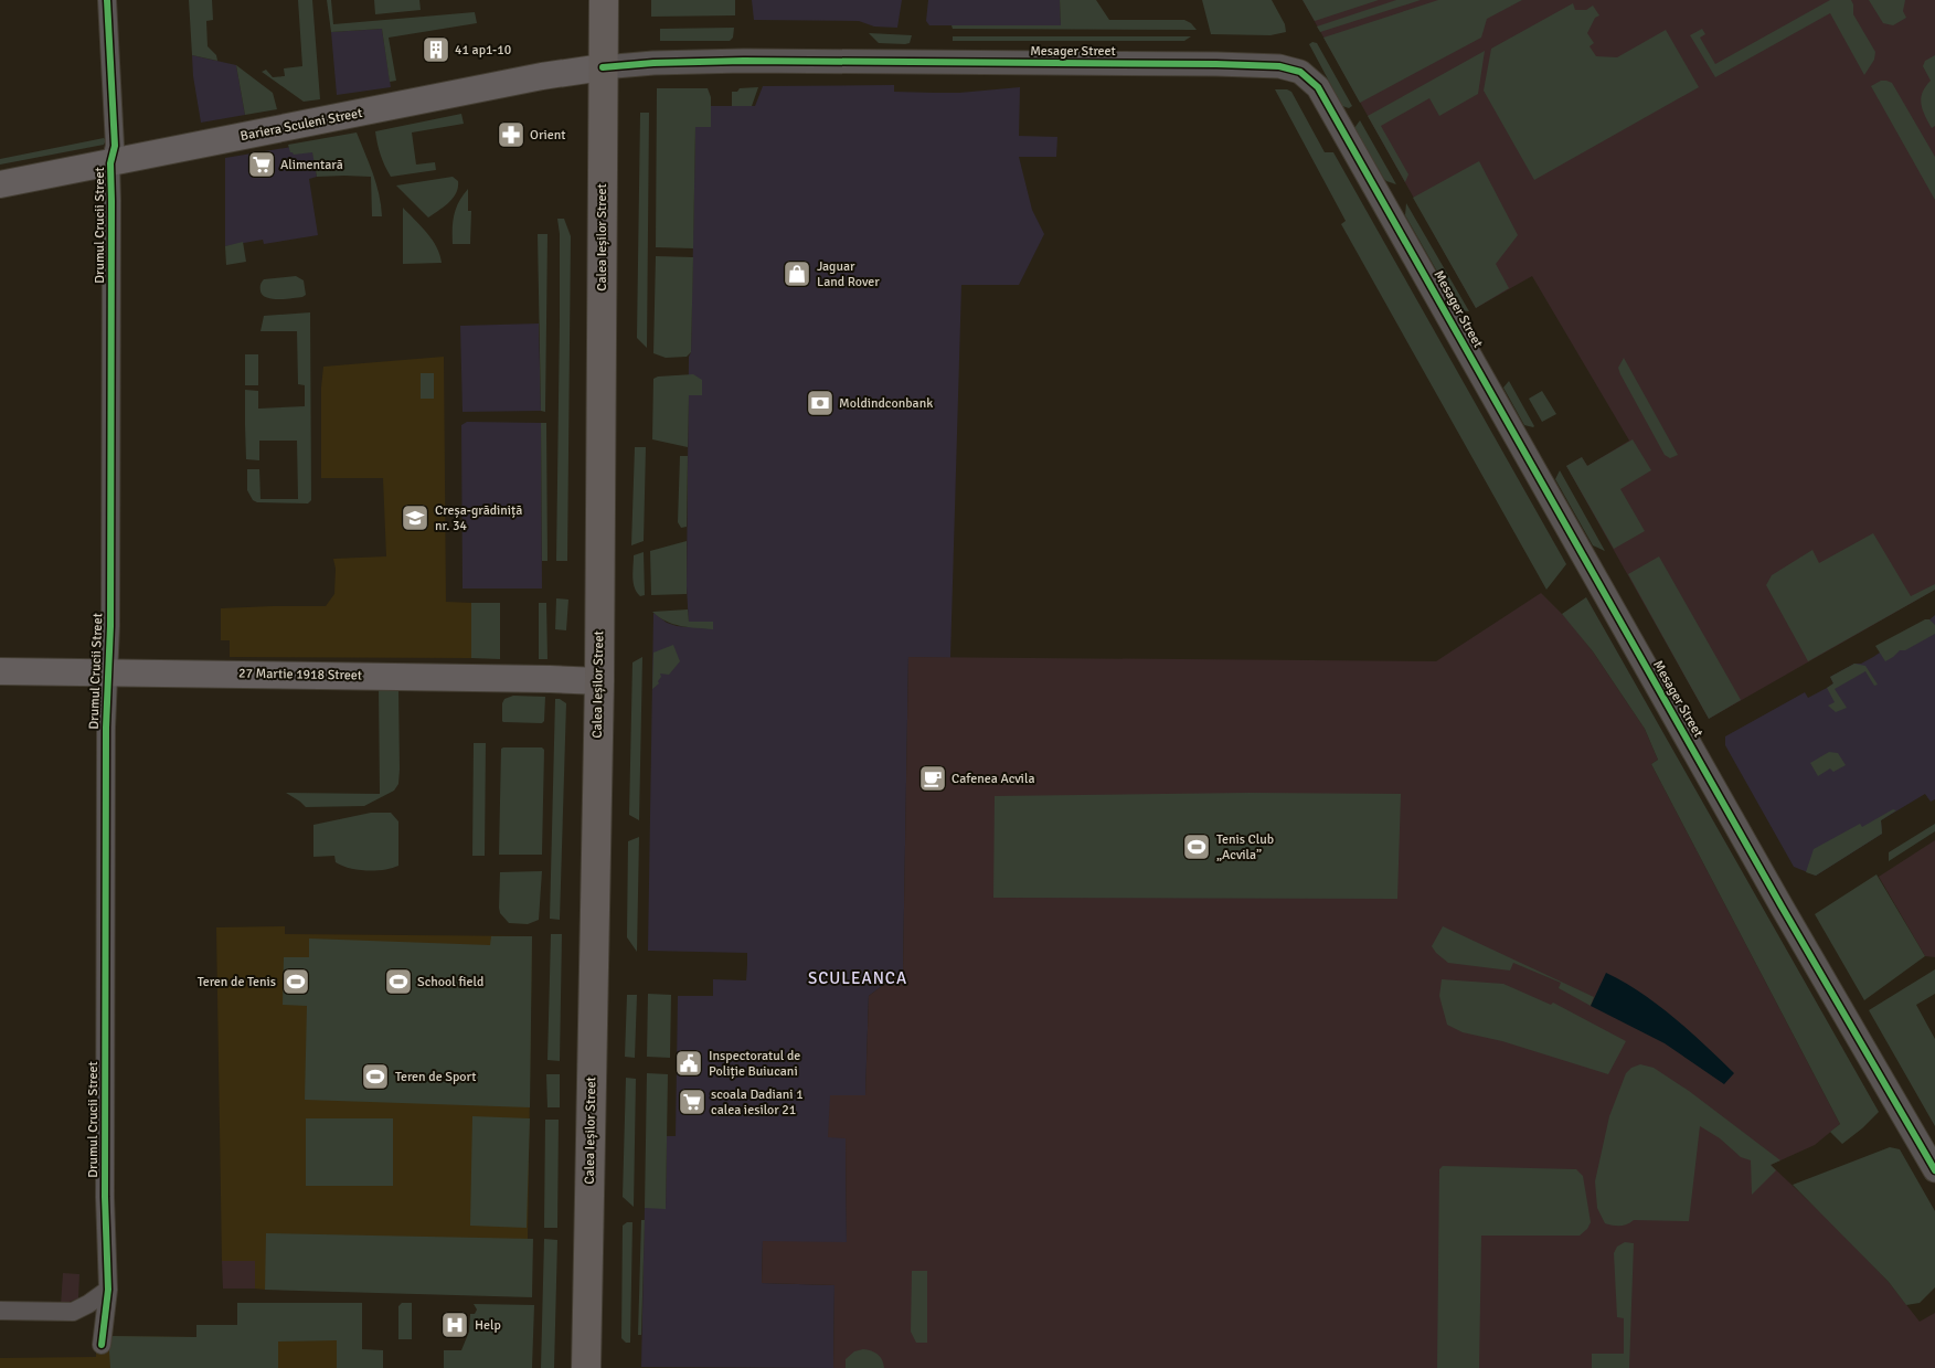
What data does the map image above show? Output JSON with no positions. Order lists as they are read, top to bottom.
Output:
{
  "streets": {
    "main road": ["Bariera Sculeni Street", "Calea Ieșilor Street", "27 Martie 1918 Street"],
    "street": ["Mesager Street", "Drumul Crucii Street"]
  },
  "crossings": [
    ["Mesager Street", "Bariera Sculeni Street"],
    ["Mesager Street", "Calea Ieșilor Street"],
    ["Bariera Sculeni Street", "Drumul Crucii Street"],
    ["Bariera Sculeni Street", "Calea Ieșilor Street"],
    ["Drumul Crucii Street", "27 Martie 1918 Street"],
    ["Calea Ieșilor Street", "27 Martie 1918 Street"]
  ],
  "districts": ["SCULEANCA"],
  "places": {
    "building": ["41 ap1-10"],
    "pharmacy": ["Orient"],
    "supermarket": ["Alimentară", "scoala Dadiani 1 calea iesilor 21"],
    "shop": ["Jaguar Land Rover"],
    "bank": ["Moldindconbank"],
    "school or university": ["Creșa-grădiniță nr. 34"],
    "cafe": ["Cafenea Acvila"],
    "sports": [
      "Tenis Club „Acvila”",
      "Teren de Tenis",
      "School field",
      "Teren de Sport"
    ],
    "public building": ["Inspectoratul de Poliție Buiucani"],
    "hospital": ["Help"]
  }
}
